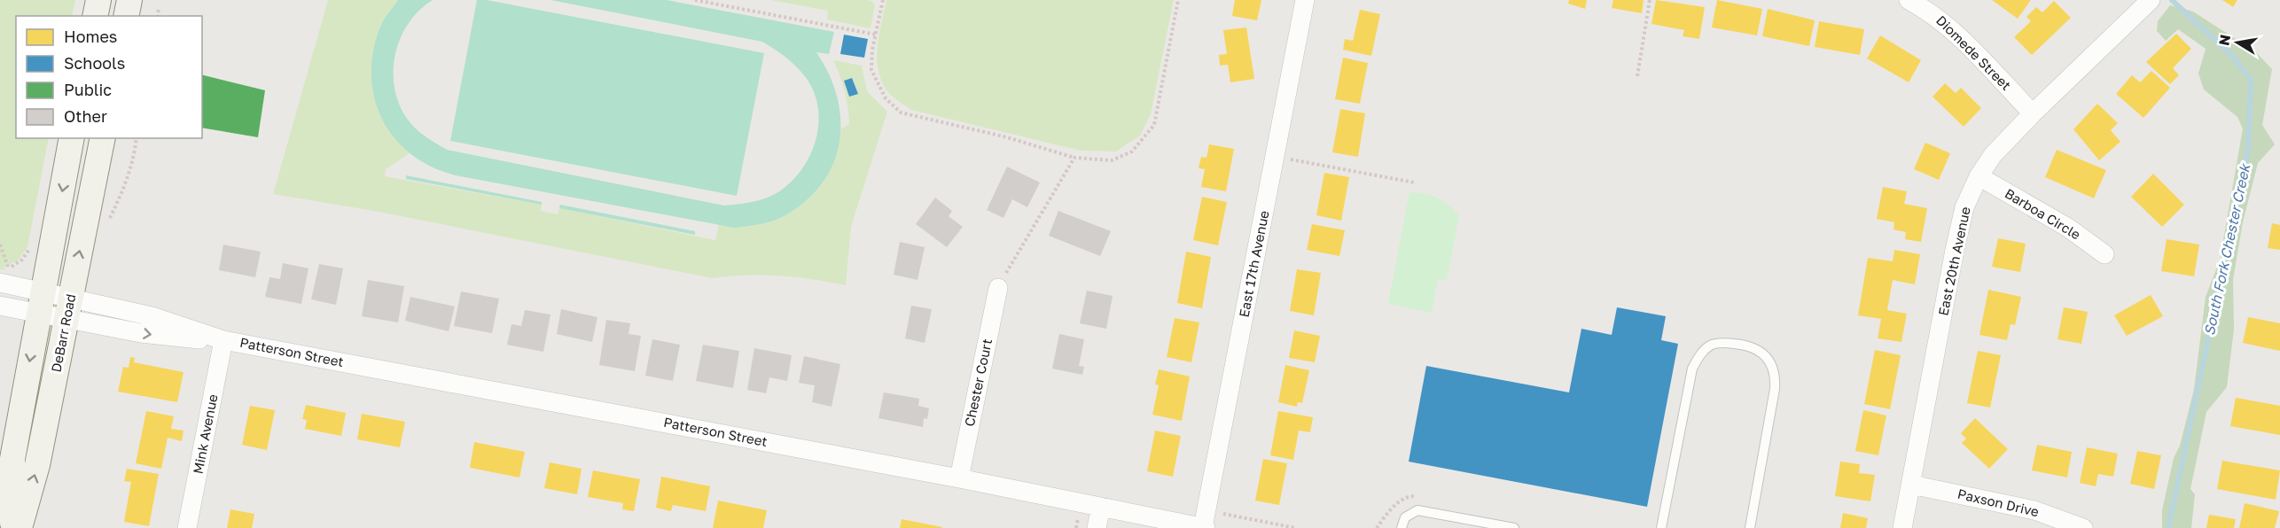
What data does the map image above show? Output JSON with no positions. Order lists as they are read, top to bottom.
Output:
{
  "streets": {
    "main road": ["DeBarr Road"],
    "street": [
      "Diomede Street",
      "Barboa Circle",
      "East 20th Avenue",
      "East 17th Avenue",
      "Patterson Street",
      "Chester Court",
      "Mink Avenue",
      "Paxson Drive"
    ]
  },
  "crossings": [
    ["Diomede Street", "East 20th Avenue"],
    ["Barboa Circle", "East 20th Avenue"],
    ["East 20th Avenue", "Paxson Drive"],
    ["East 17th Avenue", "Patterson Street"],
    ["DeBarr Road", "Patterson Street"],
    ["Patterson Street", "Chester Court"],
    ["Patterson Street", "Mink Avenue"]
  ],
  "water": ["South Fork Chester Creek"],
  "legend": [
    "Homes",
    "Schools",
    "Public",
    "Other"
  ],
  "north": "left"
}
